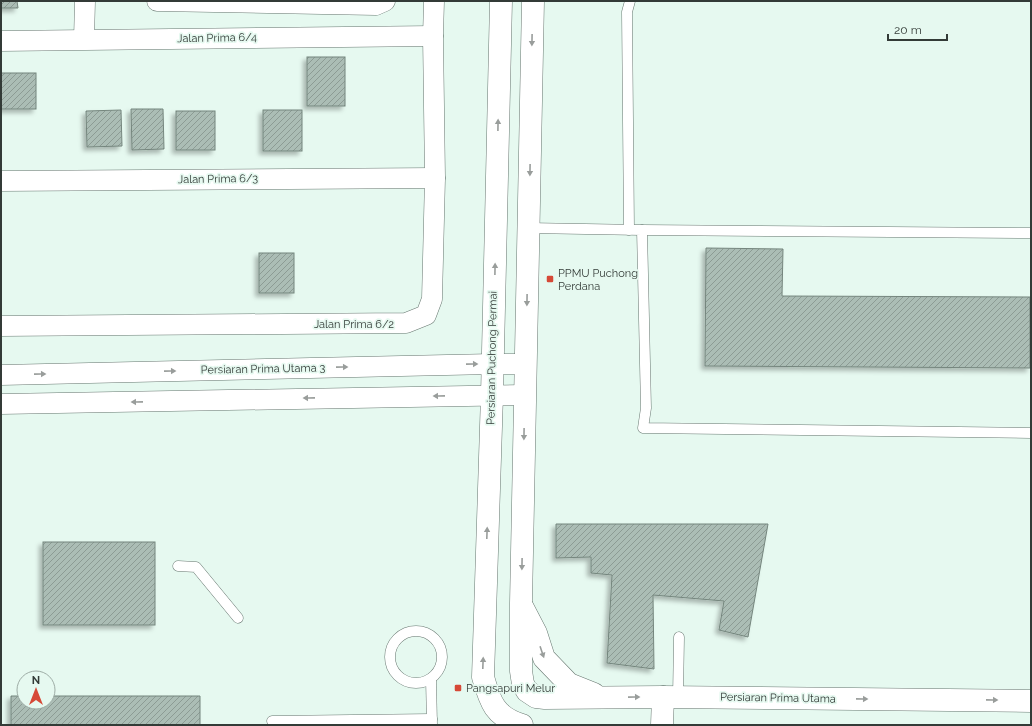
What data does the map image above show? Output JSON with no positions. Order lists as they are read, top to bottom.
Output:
{
  "streets": {
    "main road": ["Persiaran Puchong Permai", "Persiaran Prima Utama"],
    "street": [
      "Jalan Prima 6/4",
      "Jalan Prima 6/3",
      "Jalan Prima 6/2",
      "Persiaran Prima Utama 3"
    ]
  },
  "crossings": [
    ["Jalan Prima 6/4", "Jalan Prima 6/2"],
    ["Jalan Prima 6/3", "Jalan Prima 6/2"],
    ["Persiaran Puchong Permai", "Persiaran Prima Utama 3"]
  ],
  "one_way": ["Persiaran Prima Utama"],
  "places": {
    "transit": ["PPMU Puchong Perdana", "Pangsapuri Melur"]
  },
  "scale_bar": "20 m",
  "north": "top"
}
